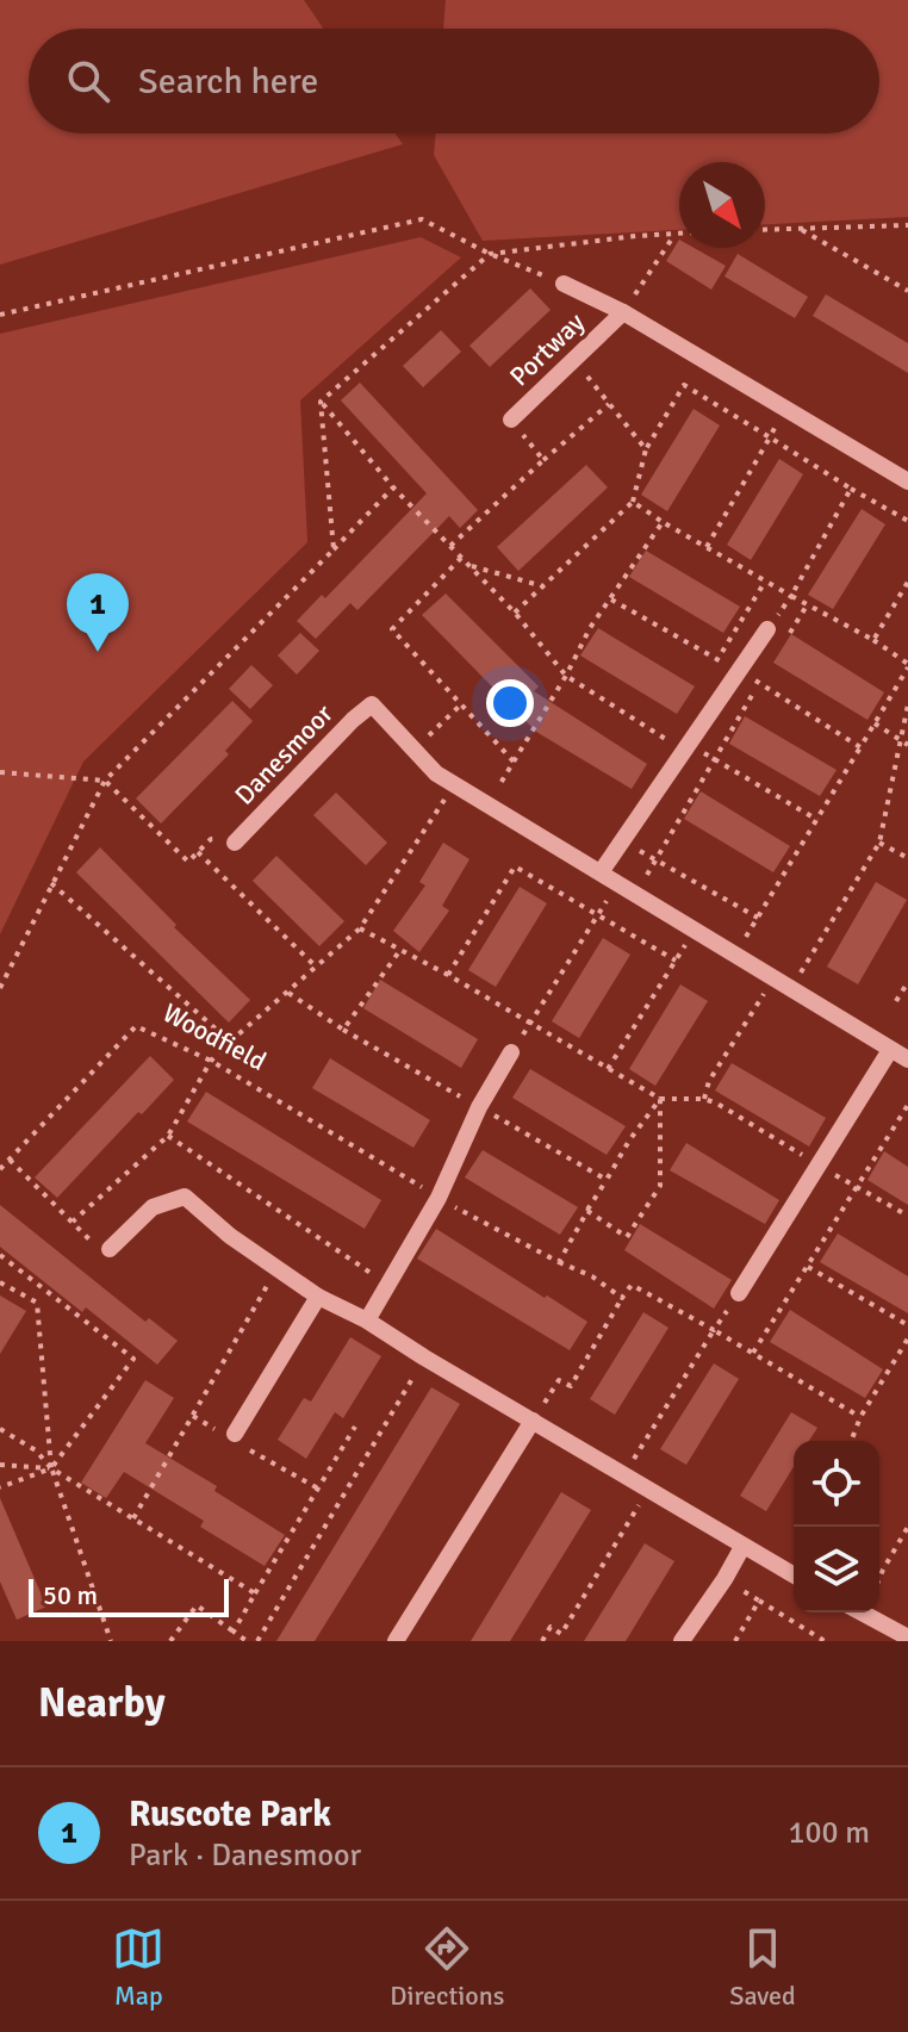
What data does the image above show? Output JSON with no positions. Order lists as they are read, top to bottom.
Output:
{
  "streets": {
    "street": ["Portway", "Danesmoor"],
    "path": ["Woodfield"]
  },
  "scale_bar": "50 m",
  "north": "bottom right",
  "page": {
    "search": "Search here",
    "pins": "1",
    "scale": "50 m",
    "heading": "Nearby",
    "list": [
      {
        "mark": "1",
        "name": "Ruscote Park",
        "note": "Park · Danesmoor",
        "value": "100 m"
      }
    ],
    "nav": ["Map", "Directions", "Saved"]
  }
}
